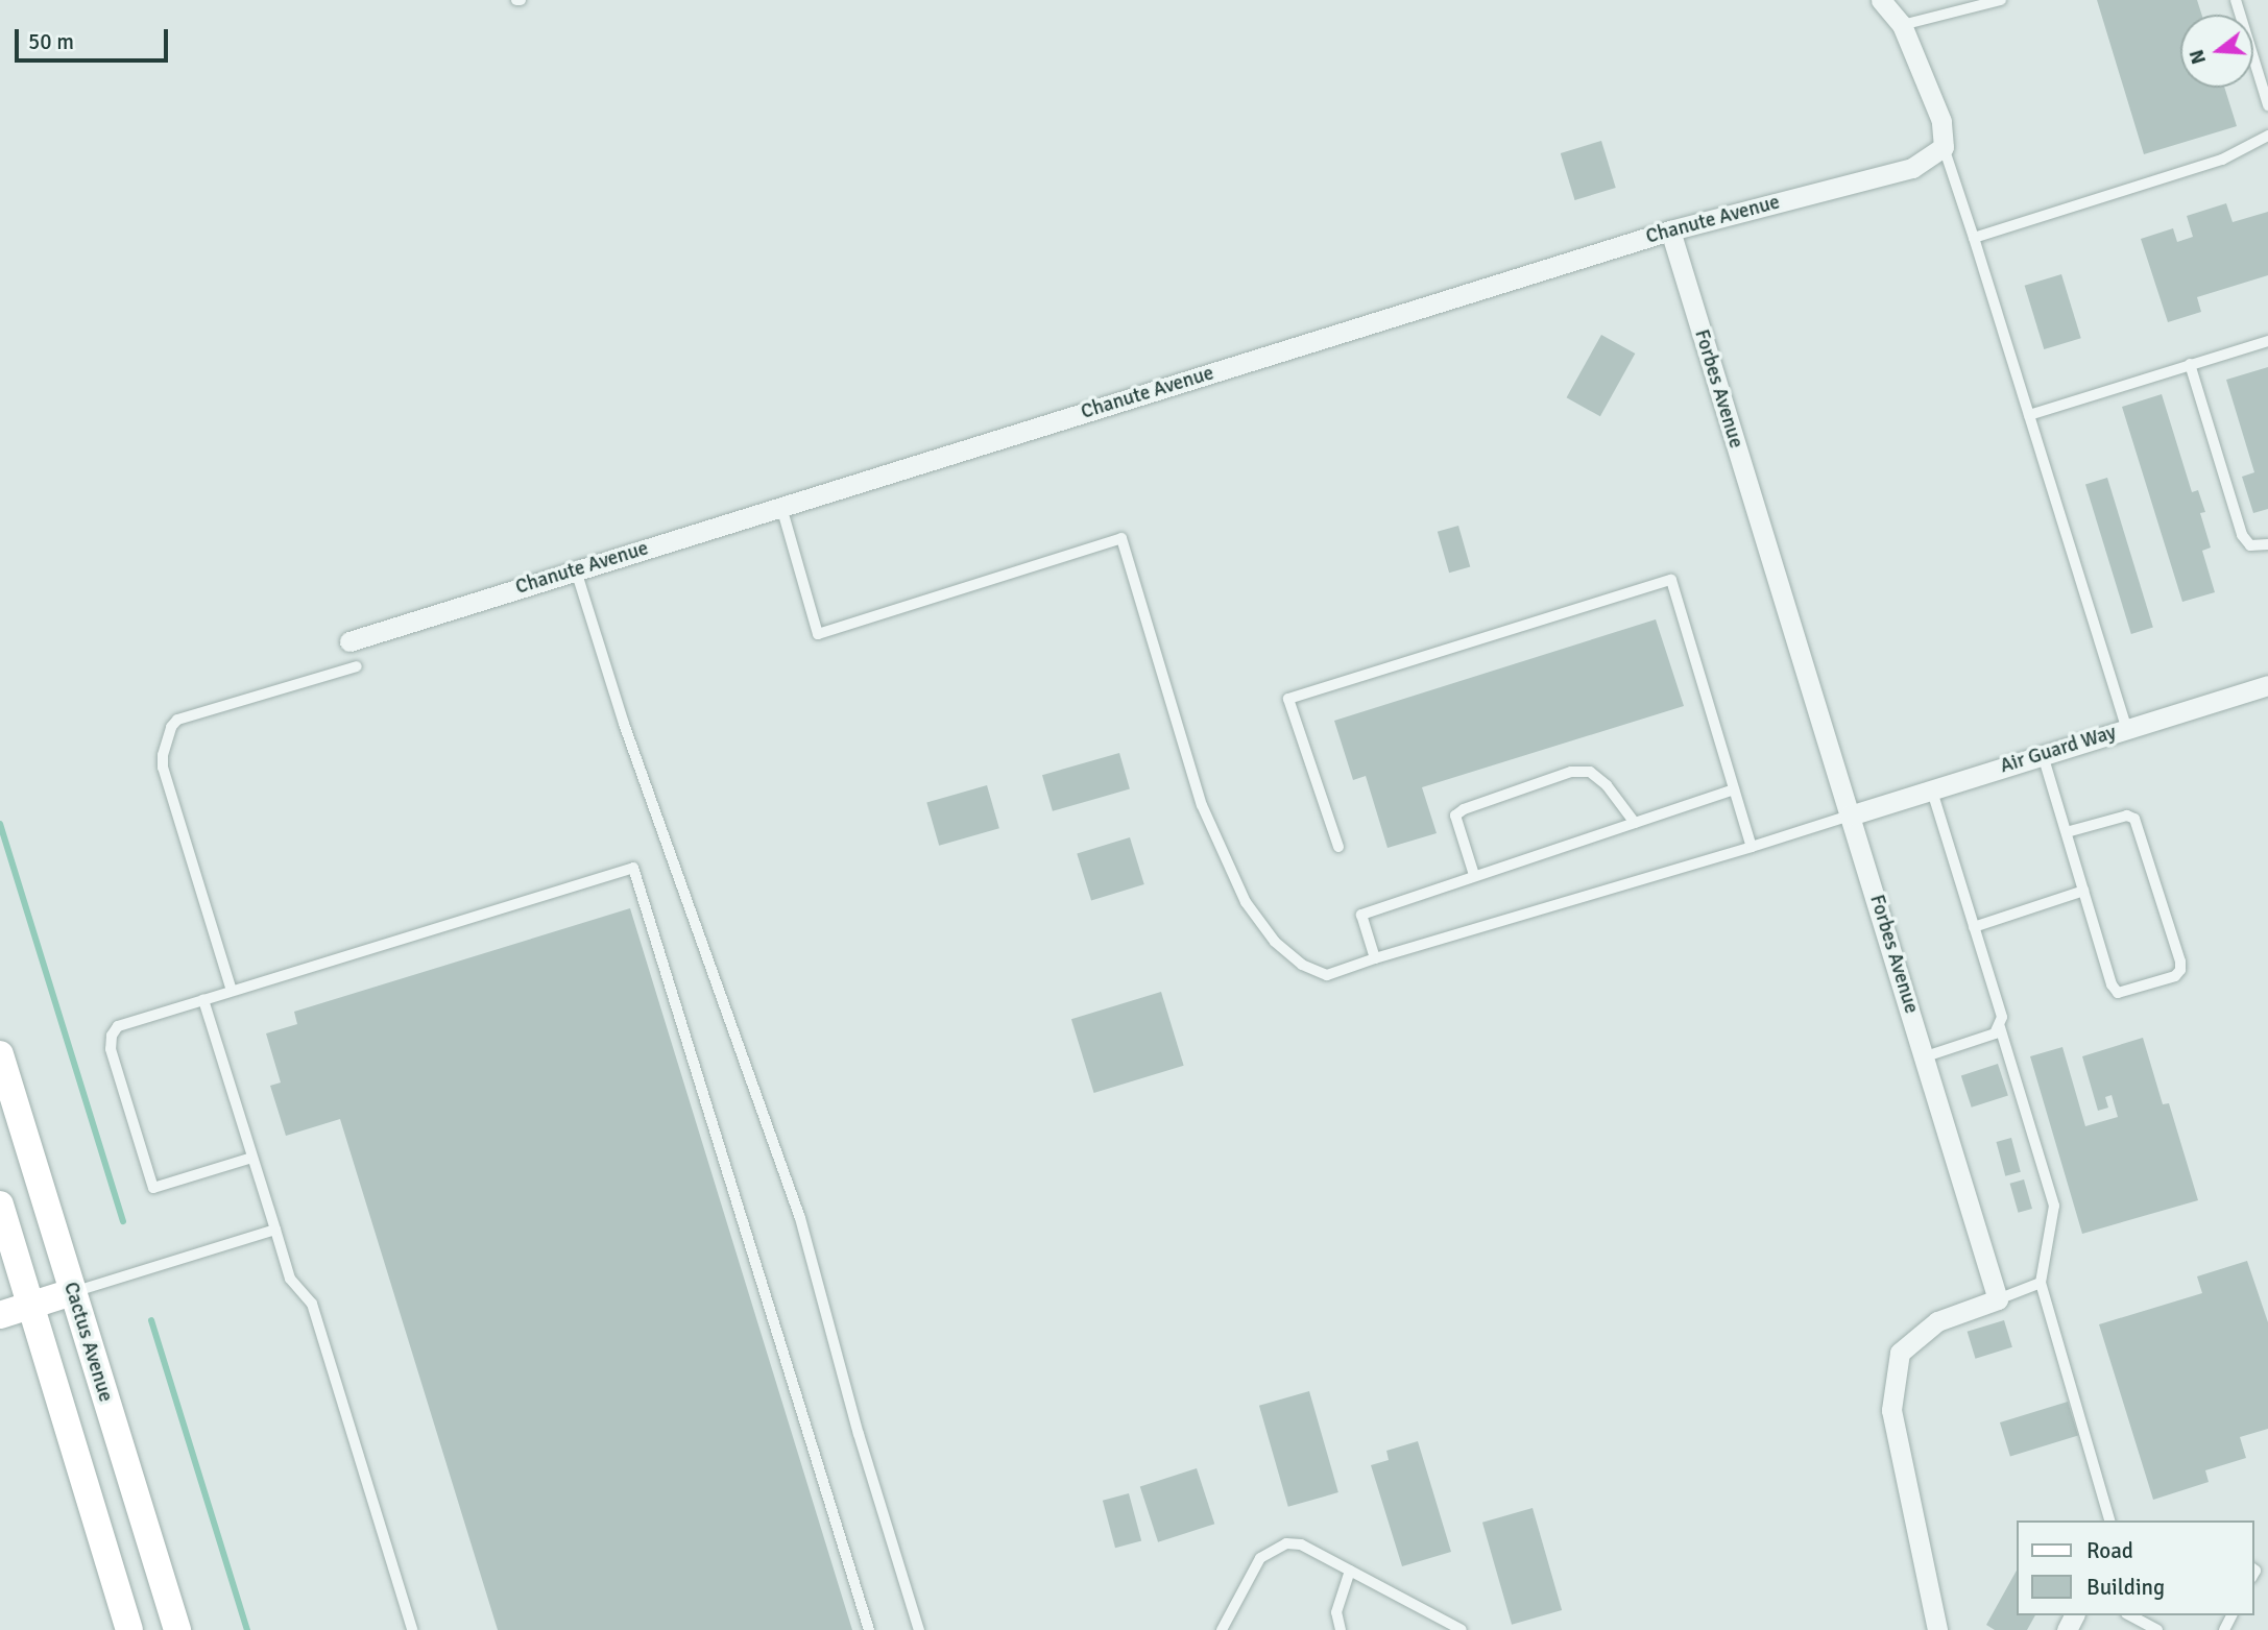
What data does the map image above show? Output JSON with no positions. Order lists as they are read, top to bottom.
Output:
{
  "streets": {
    "main road": ["Cactus Avenue"],
    "street": ["Chanute Avenue", "Forbes Avenue", "Air Guard Way"]
  },
  "crossings": [
    ["Chanute Avenue", "Forbes Avenue"],
    ["Forbes Avenue", "Air Guard Way"]
  ],
  "legend": ["Road", "Building"],
  "scale_bar": "50 m",
  "north": "left"
}
